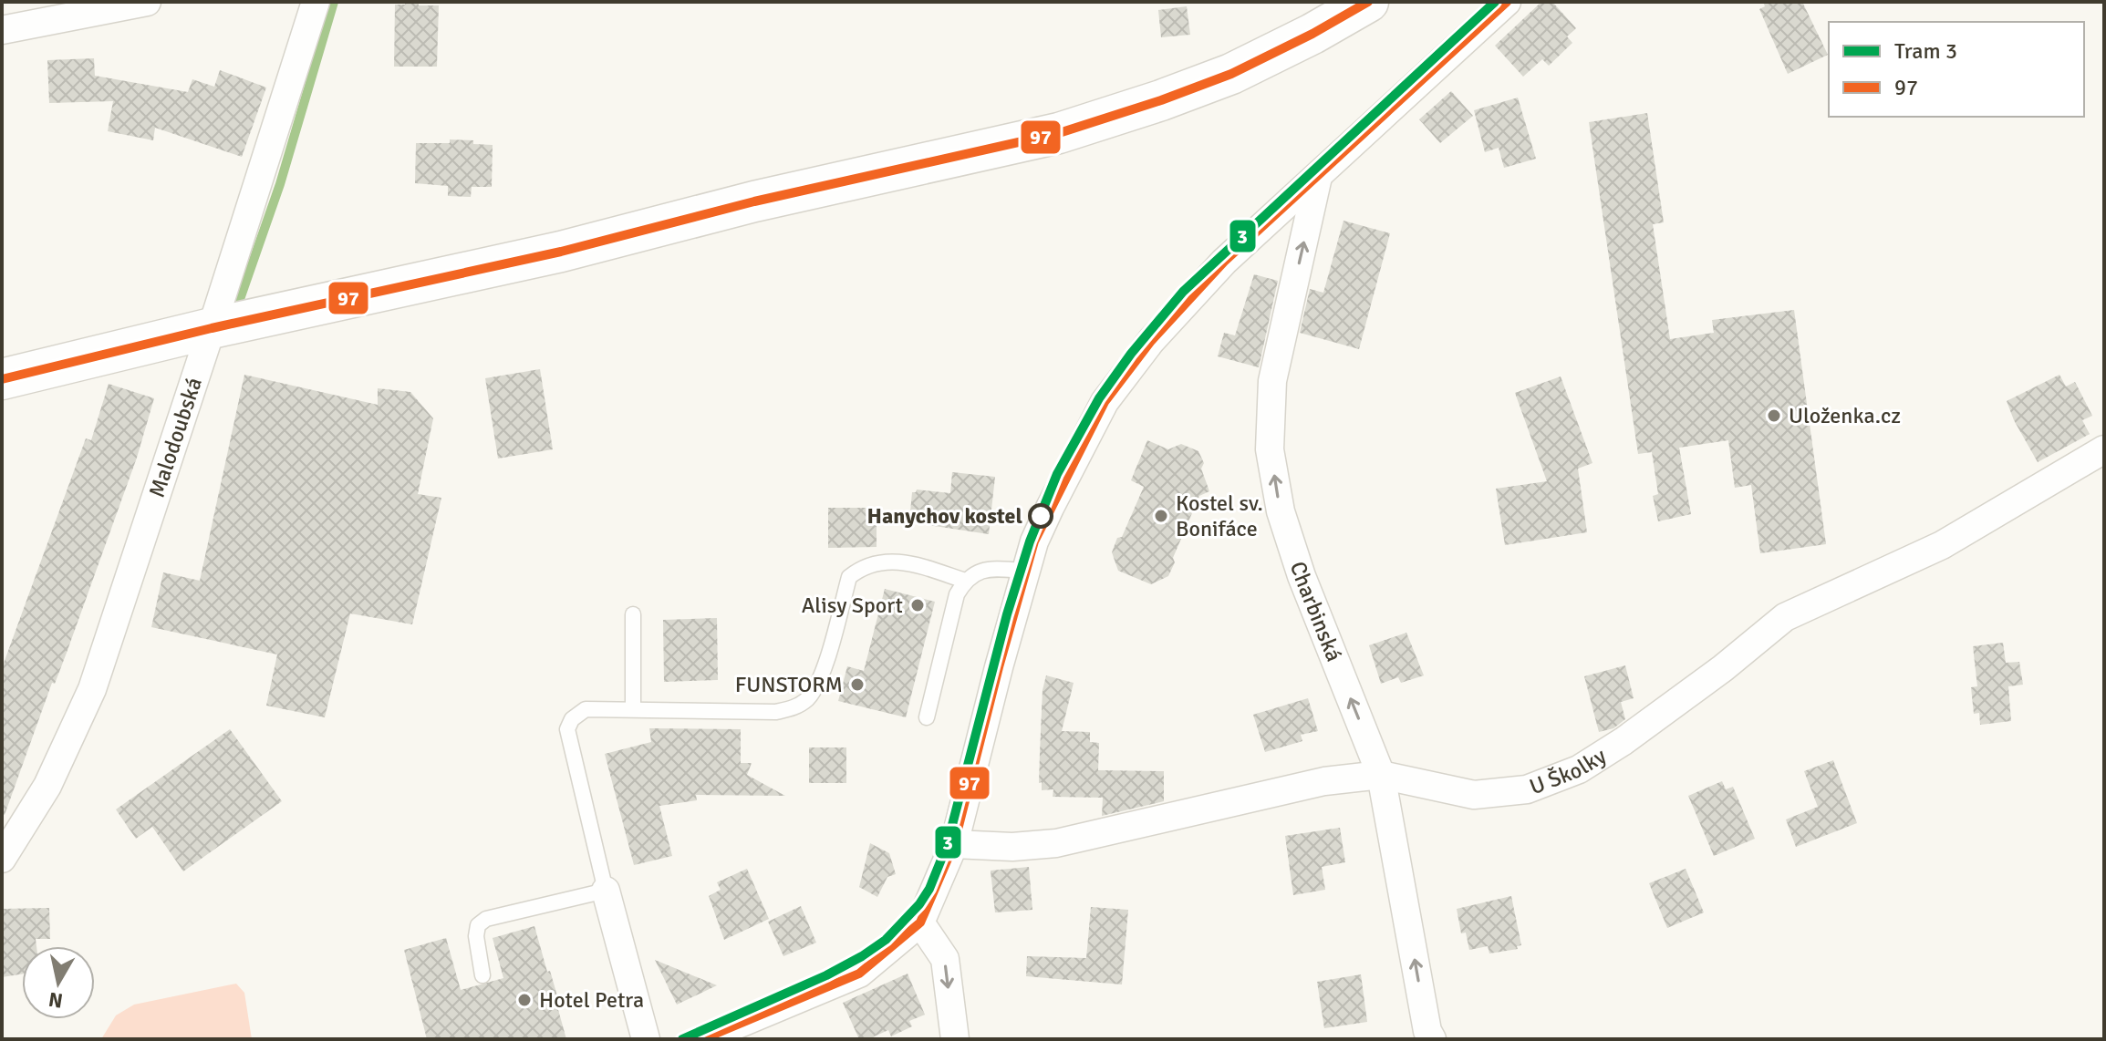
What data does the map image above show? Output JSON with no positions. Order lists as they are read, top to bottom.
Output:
{
  "streets": {
    "street": ["Malodoubská", "Charbinská", "U Školky"]
  },
  "crossings": [
    ["Charbinská", "U Školky"]
  ],
  "one_way": ["Charbinská"],
  "places": [
    "Uloženka.cz",
    "Hanychov kostel",
    "Kostel sv. Bonifáce",
    "Alisy Sport",
    "FUNSTORM",
    "Hotel Petra"
  ],
  "lines": ["tram line 3", "transit line 97"],
  "legend": ["Tram 3", "97"],
  "north": "bottom"
}
